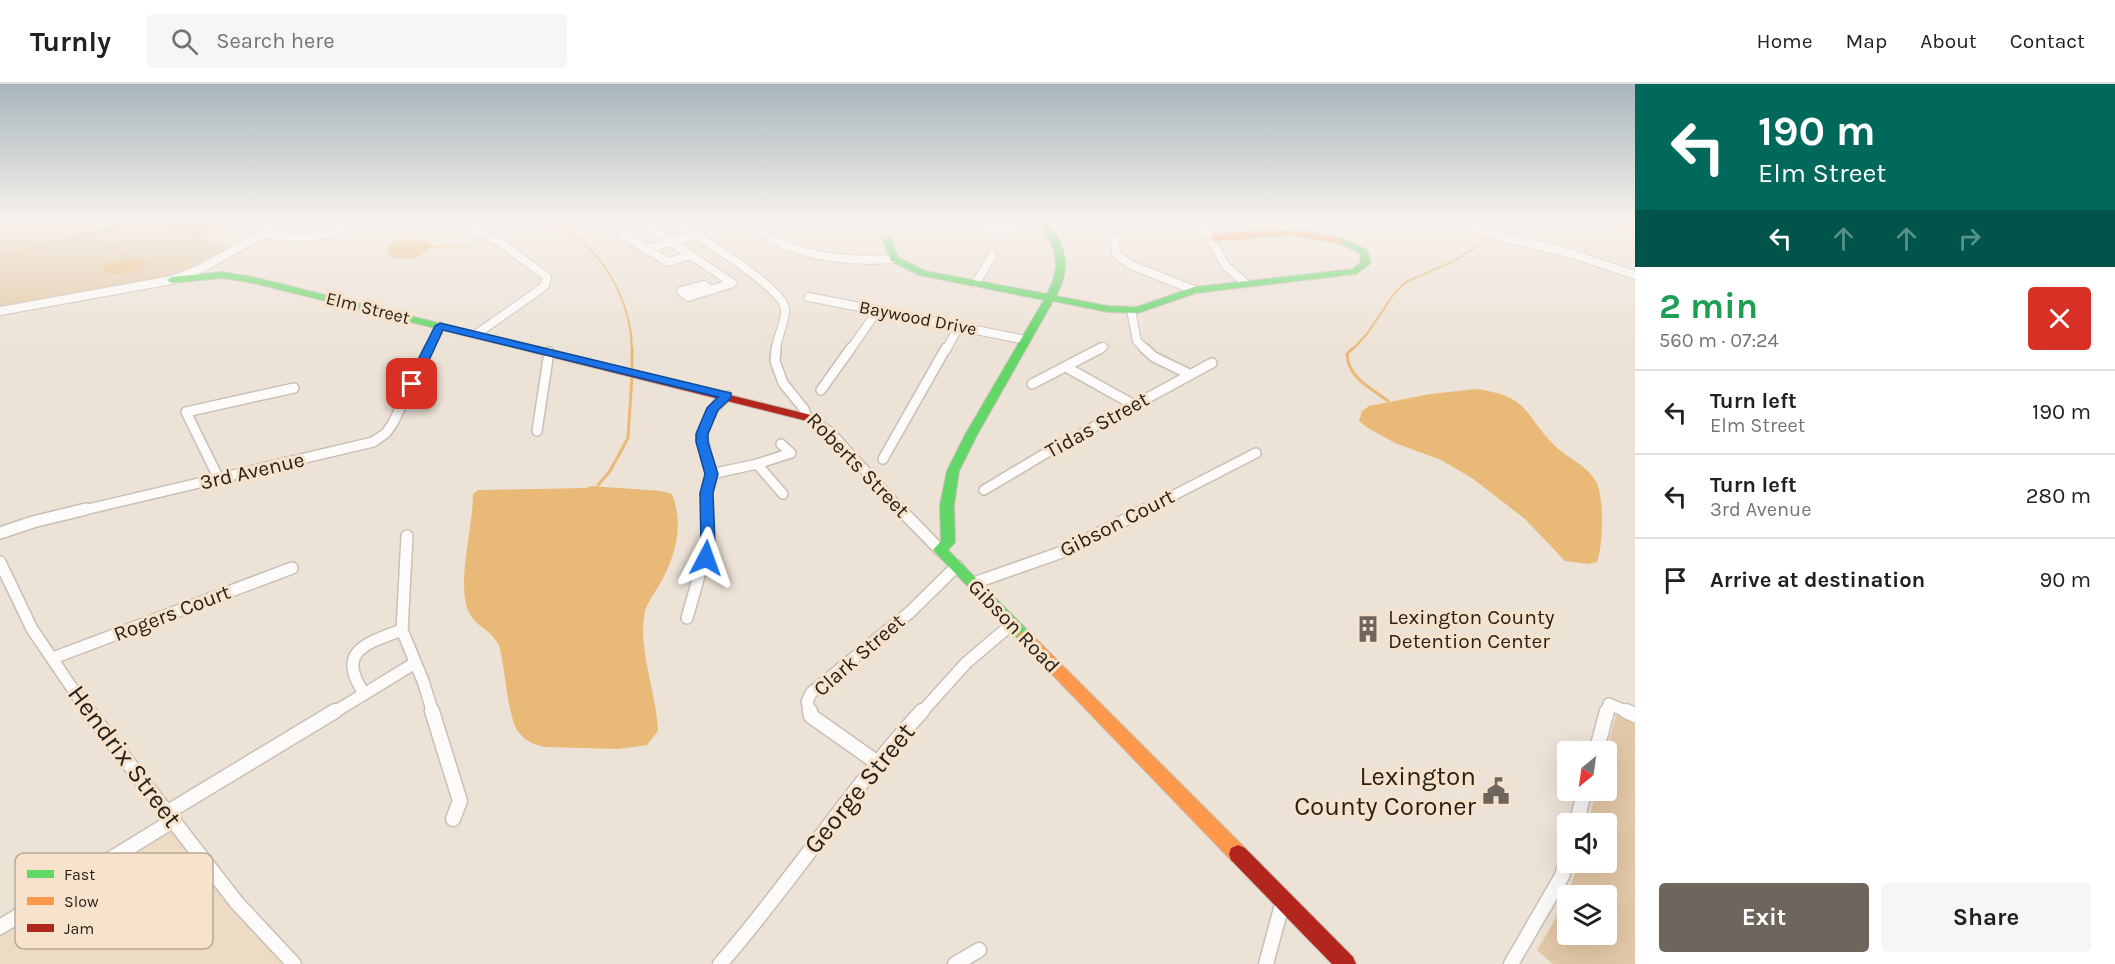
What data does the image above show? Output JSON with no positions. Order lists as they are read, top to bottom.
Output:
{
  "streets": {
    "street": [
      "Elm Street",
      "Baywood Drive",
      "Tidas Street",
      "Roberts Street",
      "3rd Avenue",
      "Gibson Court",
      "Rogers Court",
      "Gibson Road",
      "Clark Street",
      "Hendrix Street",
      "George Street"
    ]
  },
  "crossings": [
    ["Elm Street", "Roberts Street"],
    ["Elm Street", "3rd Avenue"],
    ["Roberts Street", "Gibson Road"],
    ["Gibson Court", "Gibson Road"],
    ["Rogers Court", "Hendrix Street"],
    ["Gibson Road", "Clark Street"],
    ["Gibson Road", "George Street"],
    ["Clark Street", "George Street"]
  ],
  "places": {
    "building": ["Lexington County Detention Center"],
    "public building": ["Lexington County Coroner"]
  },
  "legend": ["Fast", "Slow", "Jam"],
  "north": "bottom left",
  "page": {
    "header": "Turnly",
    "search": "Search here",
    "nav": [
      "Home",
      "Map",
      "About",
      "Contact"
    ],
    "turn": ["190 m", "Elm Street"],
    "heading": ["2 min", "560 m · 07:24"],
    "list": [
      {
        "name": "Turn left",
        "note": "Elm Street",
        "value": "190 m"
      },
      {
        "name": "Turn left",
        "note": "3rd Avenue",
        "value": "280 m"
      },
      {
        "name": "Arrive at destination",
        "value": "90 m"
      }
    ],
    "buttons": ["Exit", "Share"]
  }
}
